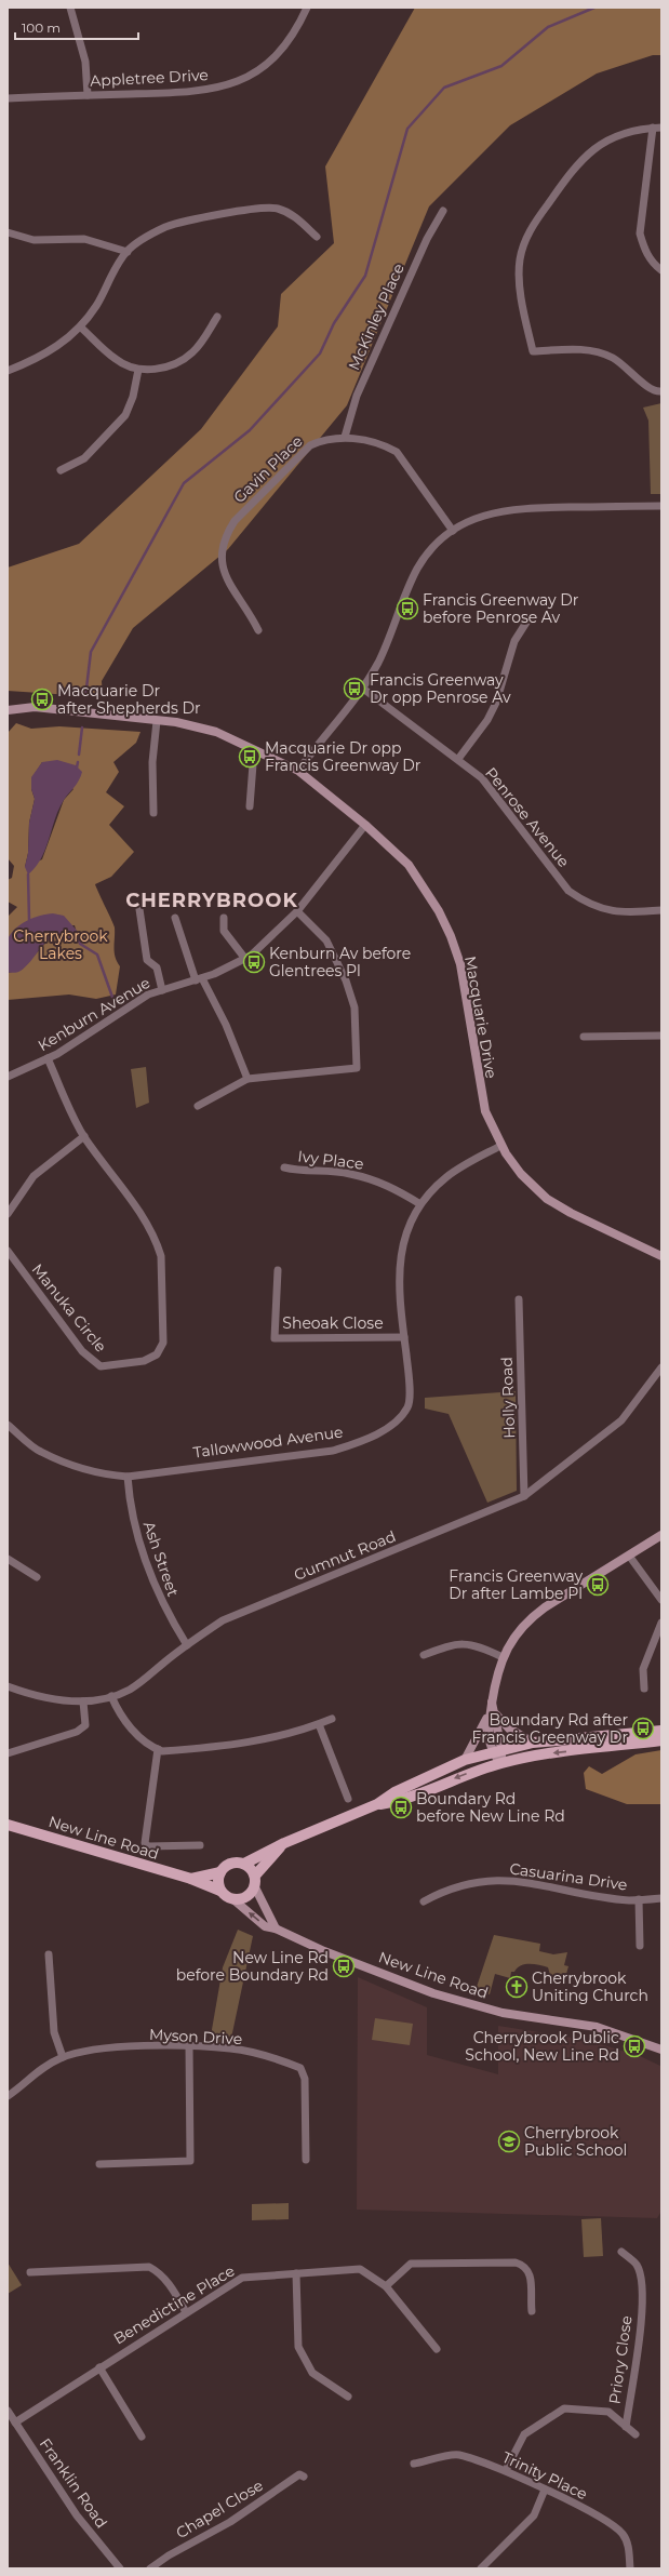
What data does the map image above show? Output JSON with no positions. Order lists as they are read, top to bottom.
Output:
{
  "streets": {
    "main road": ["Macquarie Drive", "New Line Road"],
    "street": [
      "Appletree Drive",
      "McKinley Place",
      "Gavin Place",
      "Penrose Avenue",
      "Kenburn Avenue",
      "Ivy Place",
      "Manuka Circle",
      "Sheoak Close",
      "Holly Road",
      "Tallowwood Avenue",
      "Gumnut Road",
      "Ash Street",
      "Casuarina Drive",
      "Myson Drive",
      "Benedictine Place",
      "Priory Close",
      "Trinity Place",
      "Franklin Road",
      "Chapel Close"
    ]
  },
  "crossings": [
    ["McKinley Place", "Gavin Place"],
    ["Kenburn Avenue", "Macquarie Drive"],
    ["Kenburn Avenue", "Manuka Circle"],
    ["Macquarie Drive", "Tallowwood Avenue"],
    ["Ivy Place", "Tallowwood Avenue"],
    ["Sheoak Close", "Tallowwood Avenue"],
    ["Holly Road", "Gumnut Road"],
    ["Tallowwood Avenue", "Ash Street"],
    ["Gumnut Road", "Ash Street"],
    ["Benedictine Place", "Franklin Road"]
  ],
  "districts": ["CHERRYBROOK"],
  "parks": ["Cherrybrook Lakes"],
  "places": {
    "bus stop": [
      "Francis Greenway Dr before Penrose Av",
      "Francis Greenway Dr opp Penrose Av",
      "Macquarie Dr after Shepherds Dr",
      "Macquarie Dr opp Francis Greenway Dr",
      "Kenburn Av before Glentrees Pl",
      "Francis Greenway Dr after Lambe Pl",
      "Boundary Rd after Francis Greenway Dr",
      "Boundary Rd before New Line Rd",
      "New Line Rd before Boundary Rd",
      "Cherrybrook Public School, New Line Rd"
    ],
    "church": ["Cherrybrook Uniting Church"],
    "school or university": ["Cherrybrook Public School"]
  },
  "scale_bar": "100 m"
}
